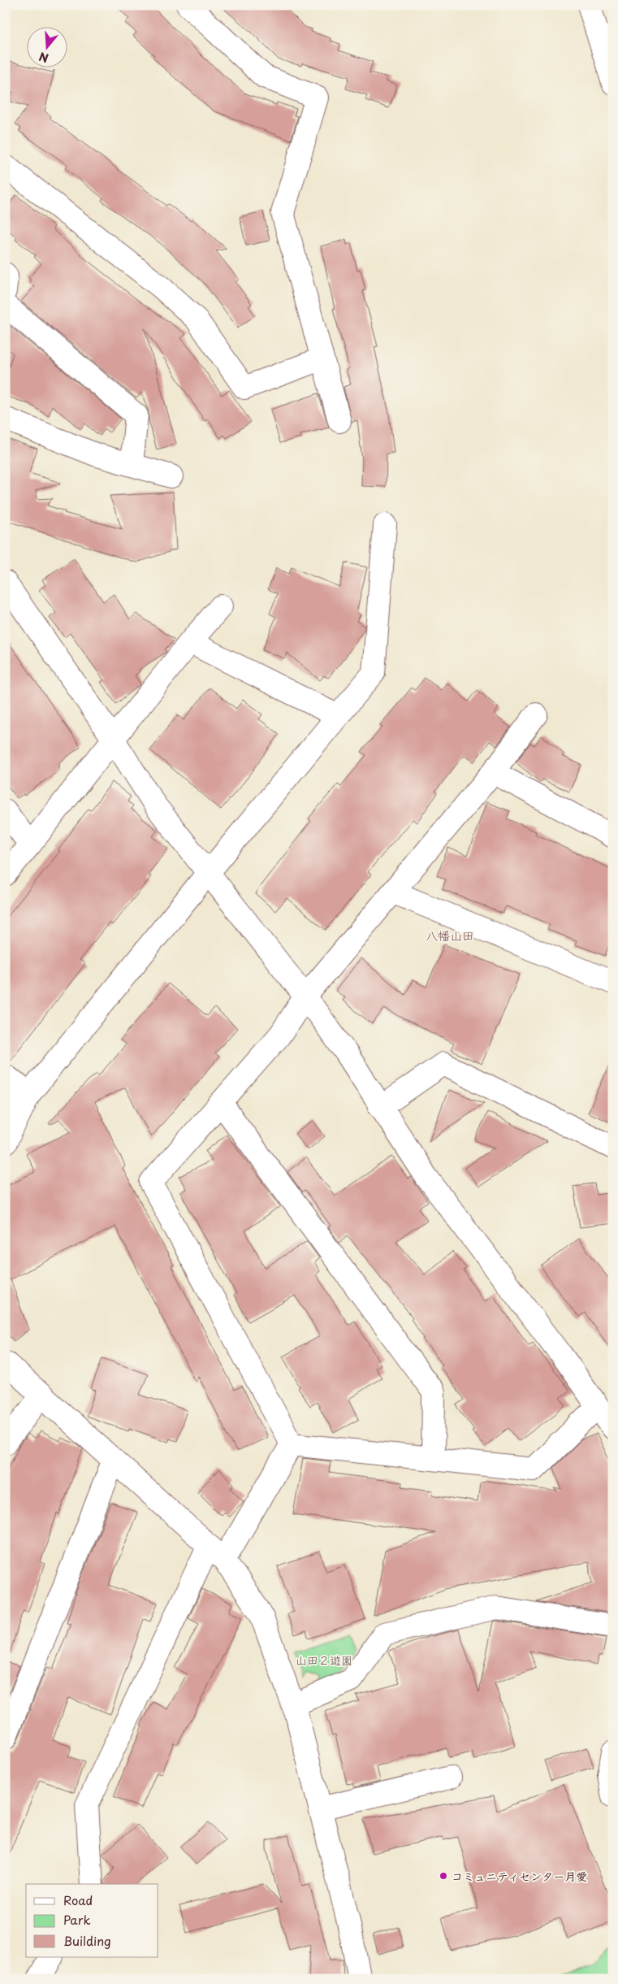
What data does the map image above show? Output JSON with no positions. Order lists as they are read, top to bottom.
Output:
{
  "districts": ["八幡山田"],
  "parks": ["山田２遊園"],
  "places": ["コミュニティセンター月愛"],
  "legend": ["Road", "Park", "Building"],
  "north": "bottom"
}
